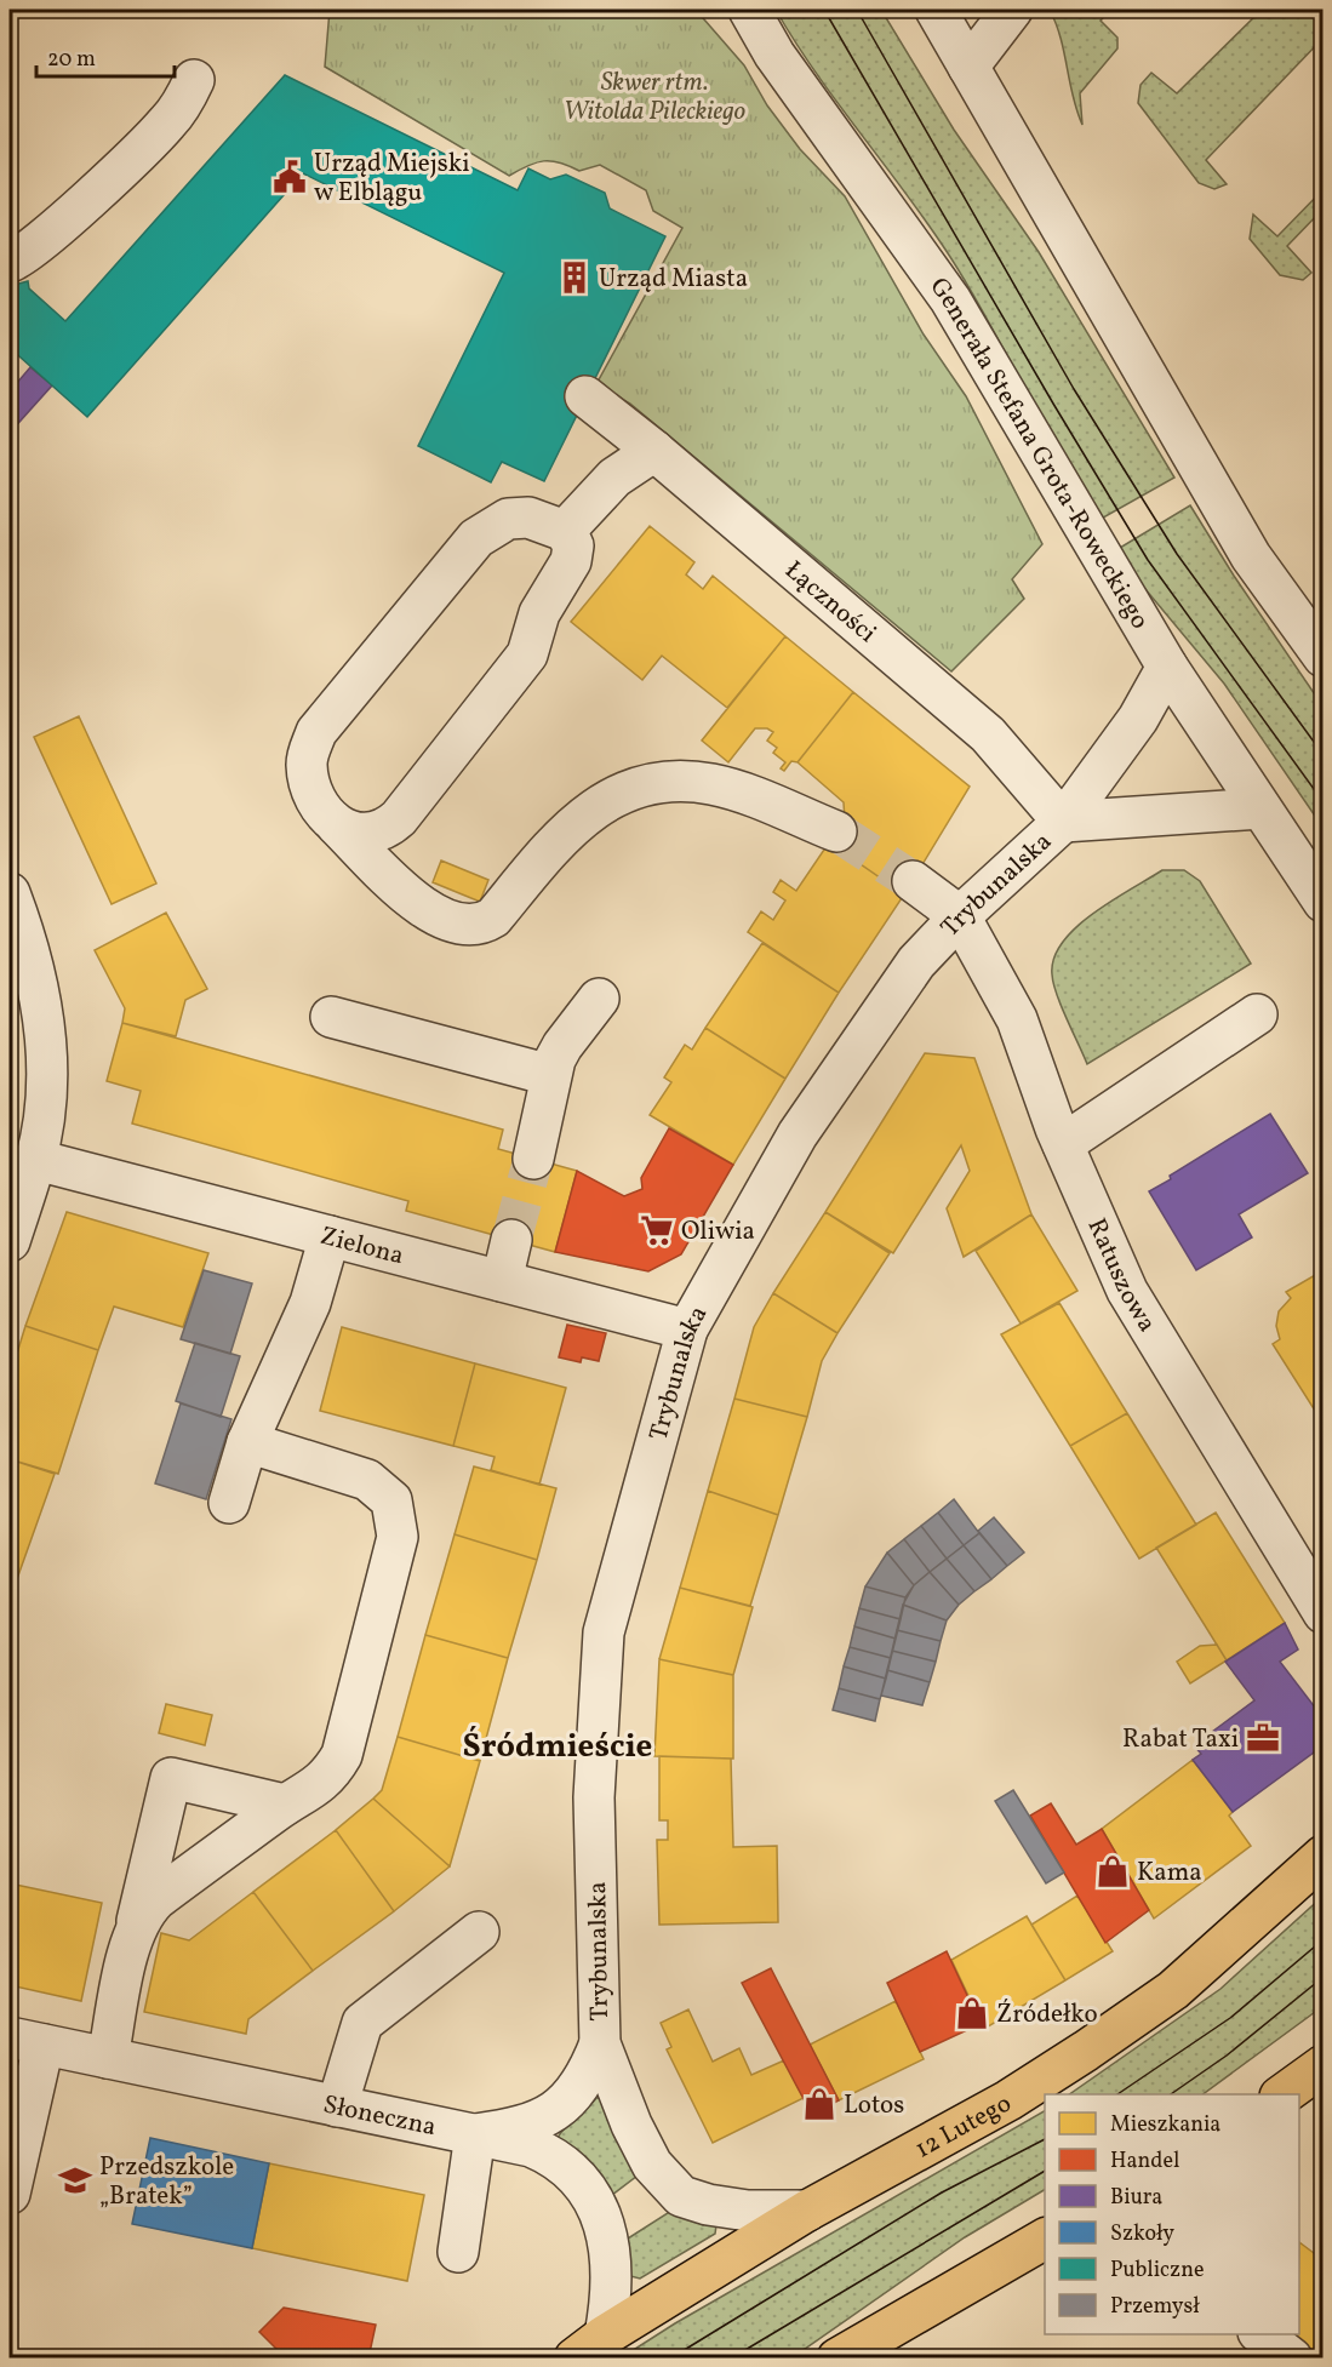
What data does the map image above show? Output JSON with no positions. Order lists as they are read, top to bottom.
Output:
{
  "streets": {
    "main road": ["12 Lutego"],
    "street": [
      "Generała Stefana Grota-Roweckiego",
      "Łączności",
      "Trybunalska",
      "Zielona",
      "Ratuszowa",
      "Słoneczna"
    ]
  },
  "crossings": [
    ["Generała Stefana Grota-Roweckiego", "Trybunalska"],
    ["Łączności", "Trybunalska"],
    ["Trybunalska", "Zielona"],
    ["Trybunalska", "Ratuszowa"],
    ["Słoneczna", "12 Lutego"]
  ],
  "districts": ["Śródmieście"],
  "parks": ["Skwer rtm. Witolda Pileckiego"],
  "places": {
    "public building": ["Urząd Miejski w Elblągu"],
    "building": ["Urząd Miasta"],
    "supermarket": ["Oliwia"],
    "office": ["Rabat Taxi"],
    "shop": ["Kama", "Źródełko", "Lotos"],
    "school or university": ["Przedszkole „Bratek”"]
  },
  "legend": [
    "Mieszkania",
    "Handel",
    "Biura",
    "Szkoły",
    "Publiczne",
    "Przemysł"
  ],
  "scale_bar": "20 m"
}
